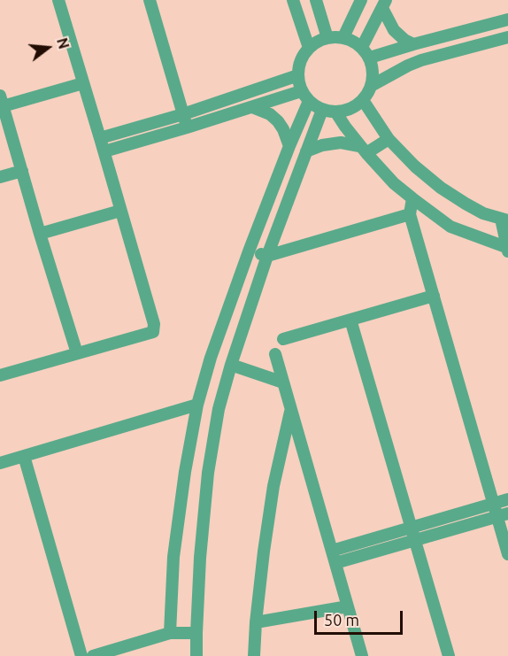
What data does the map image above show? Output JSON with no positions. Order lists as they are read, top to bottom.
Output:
{
  "scale_bar": "50 m",
  "north": "right"
}
